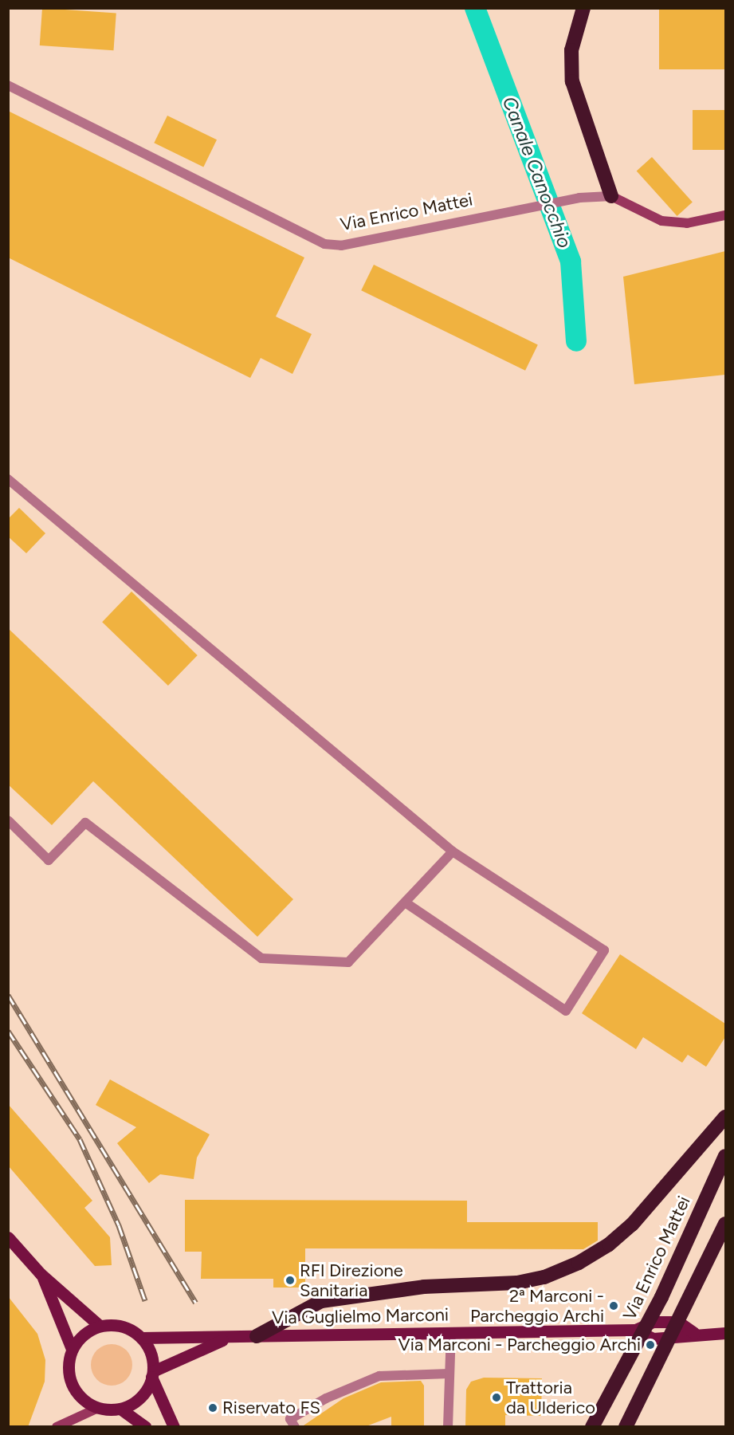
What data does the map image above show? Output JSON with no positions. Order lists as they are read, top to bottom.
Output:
{
  "streets": {
    "highway": ["Via Enrico Mattei"],
    "main road": ["Via Guglielmo Marconi"]
  },
  "water": ["Canale Canocchio"],
  "places": [
    "RFI Direzione Sanitaria",
    "2ª Marconi - Parcheggio Archi",
    "Via Marconi - Parcheggio Archi",
    "Trattoria da Ulderico",
    "Riservato FS"
  ]
}
